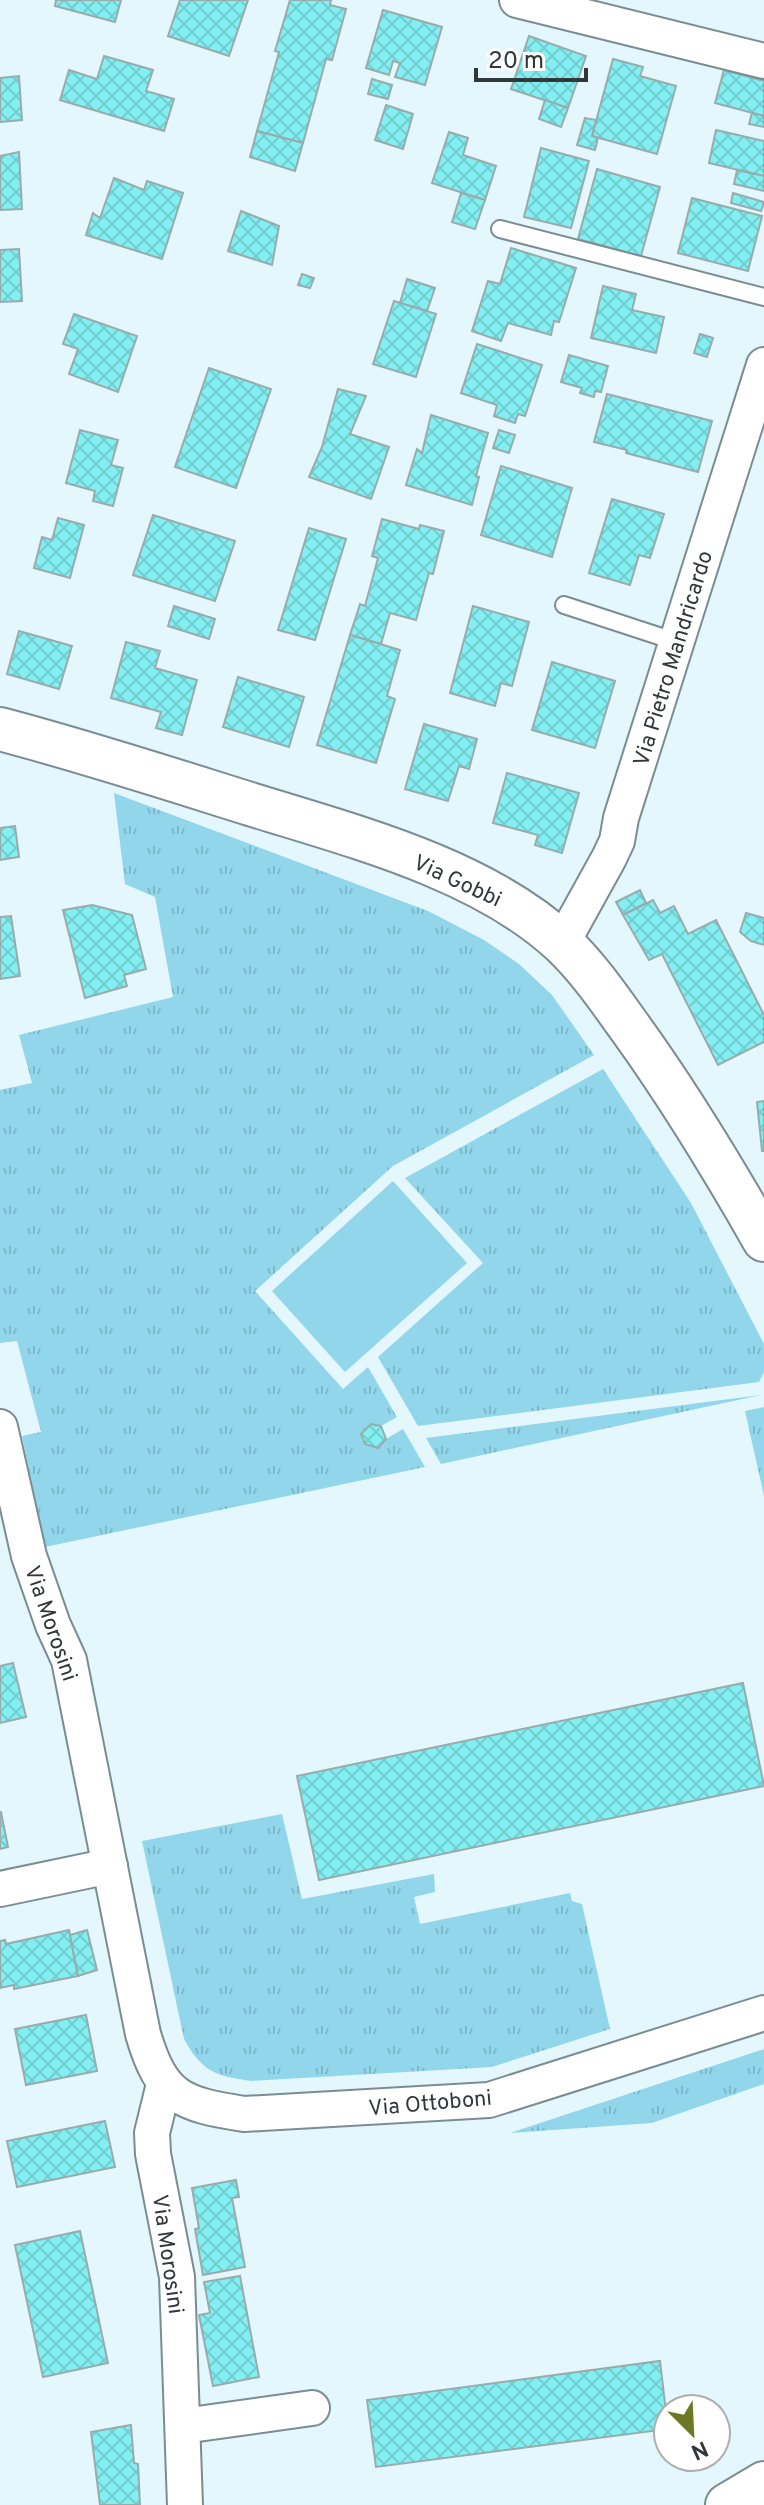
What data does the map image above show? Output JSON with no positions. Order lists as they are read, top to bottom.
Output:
{
  "streets": {
    "street": [
      "Via Pietro Mandricardo",
      "Via Gobbi",
      "Via Morosini",
      "Via Ottoboni"
    ]
  },
  "crossings": [
    ["Via Pietro Mandricardo", "Via Gobbi"],
    ["Via Morosini", "Via Ottoboni"]
  ],
  "scale_bar": "20 m",
  "north": "bottom right"
}
